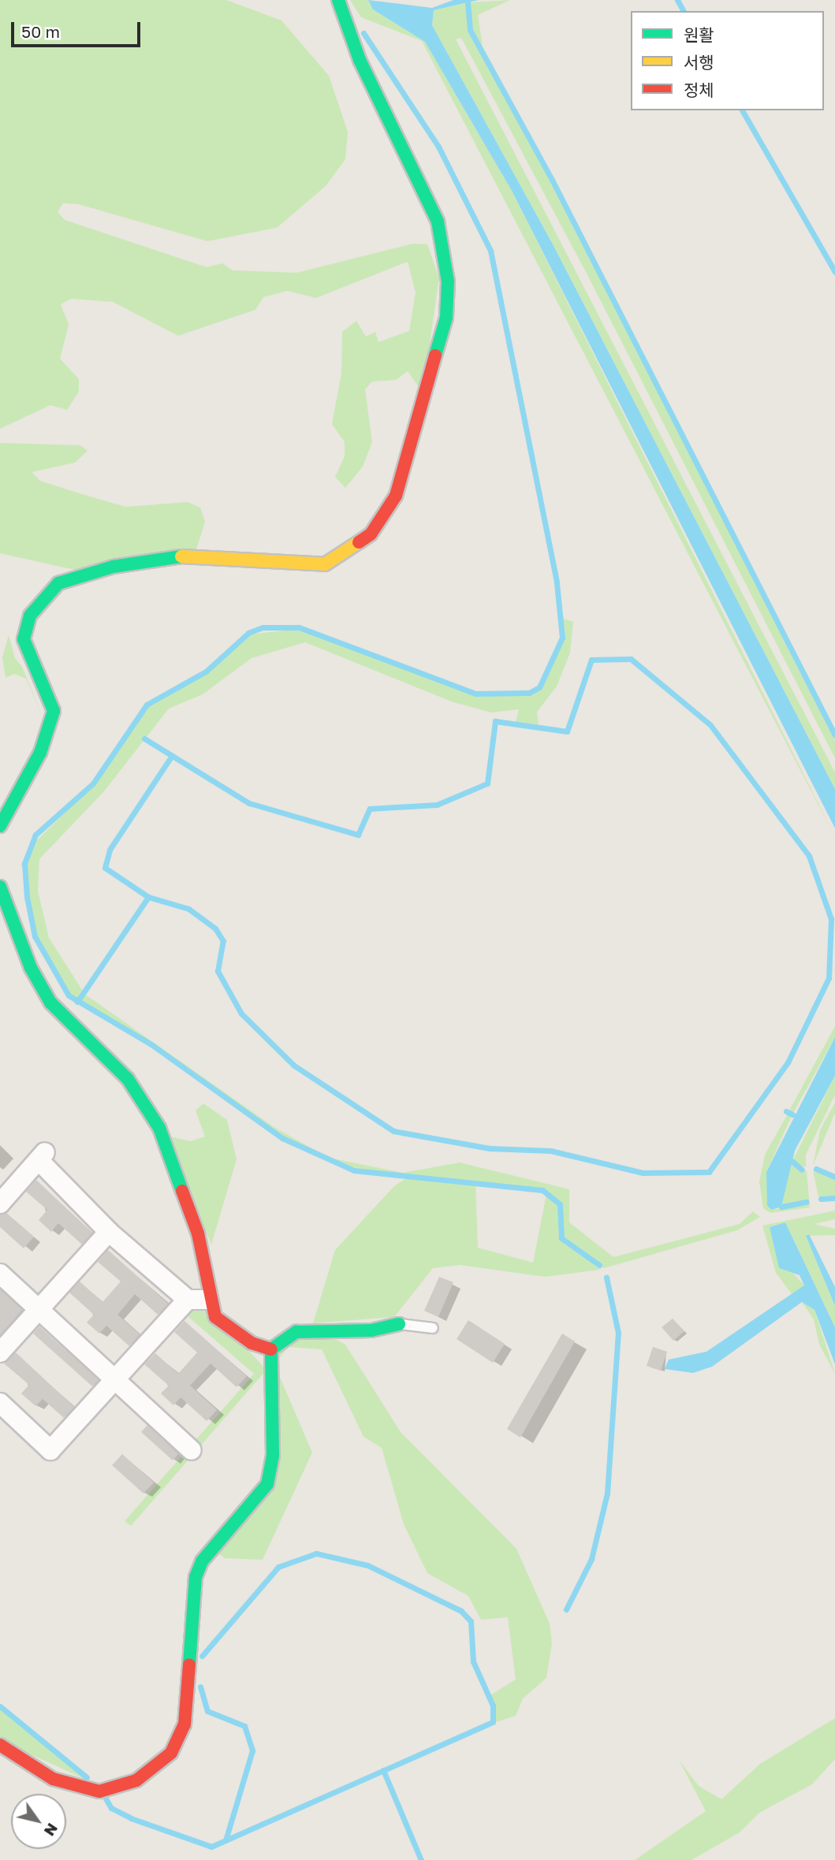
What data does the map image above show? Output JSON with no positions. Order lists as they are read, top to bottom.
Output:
{
  "legend": ["원활", "서행", "정체"],
  "scale_bar": "50 m",
  "north": "bottom right"
}
